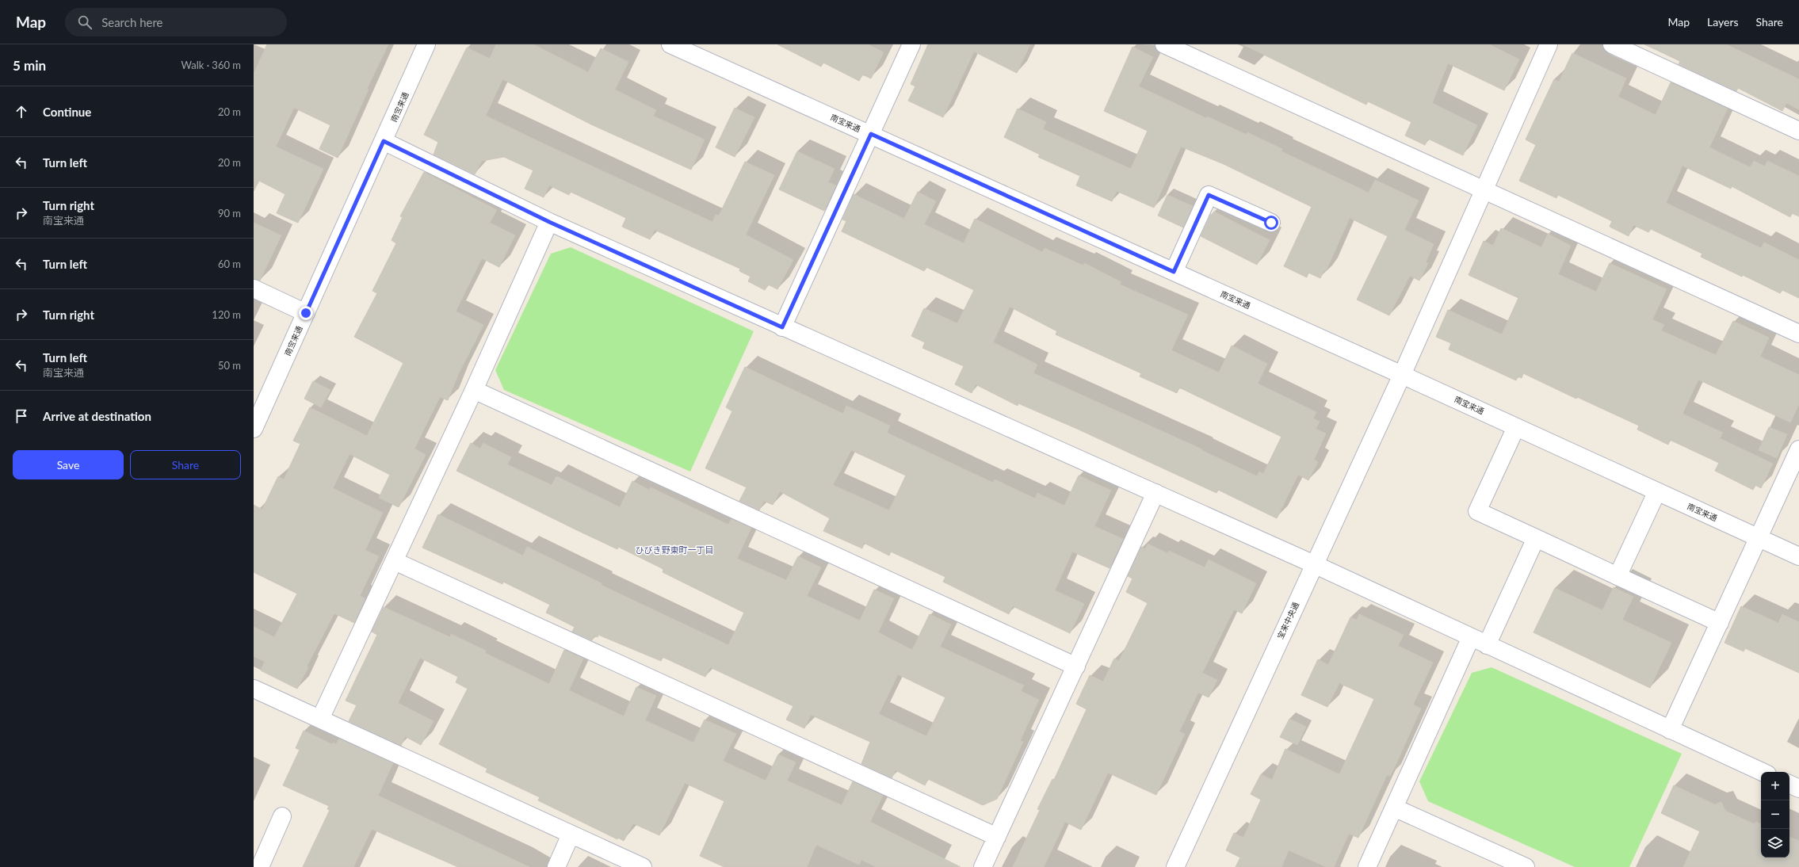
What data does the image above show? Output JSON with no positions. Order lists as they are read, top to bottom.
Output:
{
  "streets": {
    "street": ["南宝来通", "宝来中央通"]
  },
  "crossings": [
    ["南宝来通", "宝来中央通"]
  ],
  "districts": ["ひびき野東町一丁目"],
  "page": {
    "header": "Map",
    "search": "Search here",
    "nav": ["Map", "Layers", "Share"],
    "heading": ["5 min", "Walk · 360 m"],
    "list": [
      ["Continue", "20 m"],
      ["Turn left", "20 m"],
      ["Turn right", "南宝来通", "90 m"],
      ["Turn left", "60 m"],
      ["Turn right", "120 m"],
      ["Turn left", "南宝来通", "50 m"],
      "Arrive at destination"
    ],
    "buttons": ["Save", "Share"],
    "map_buttons": ["+", "−"]
  }
}
